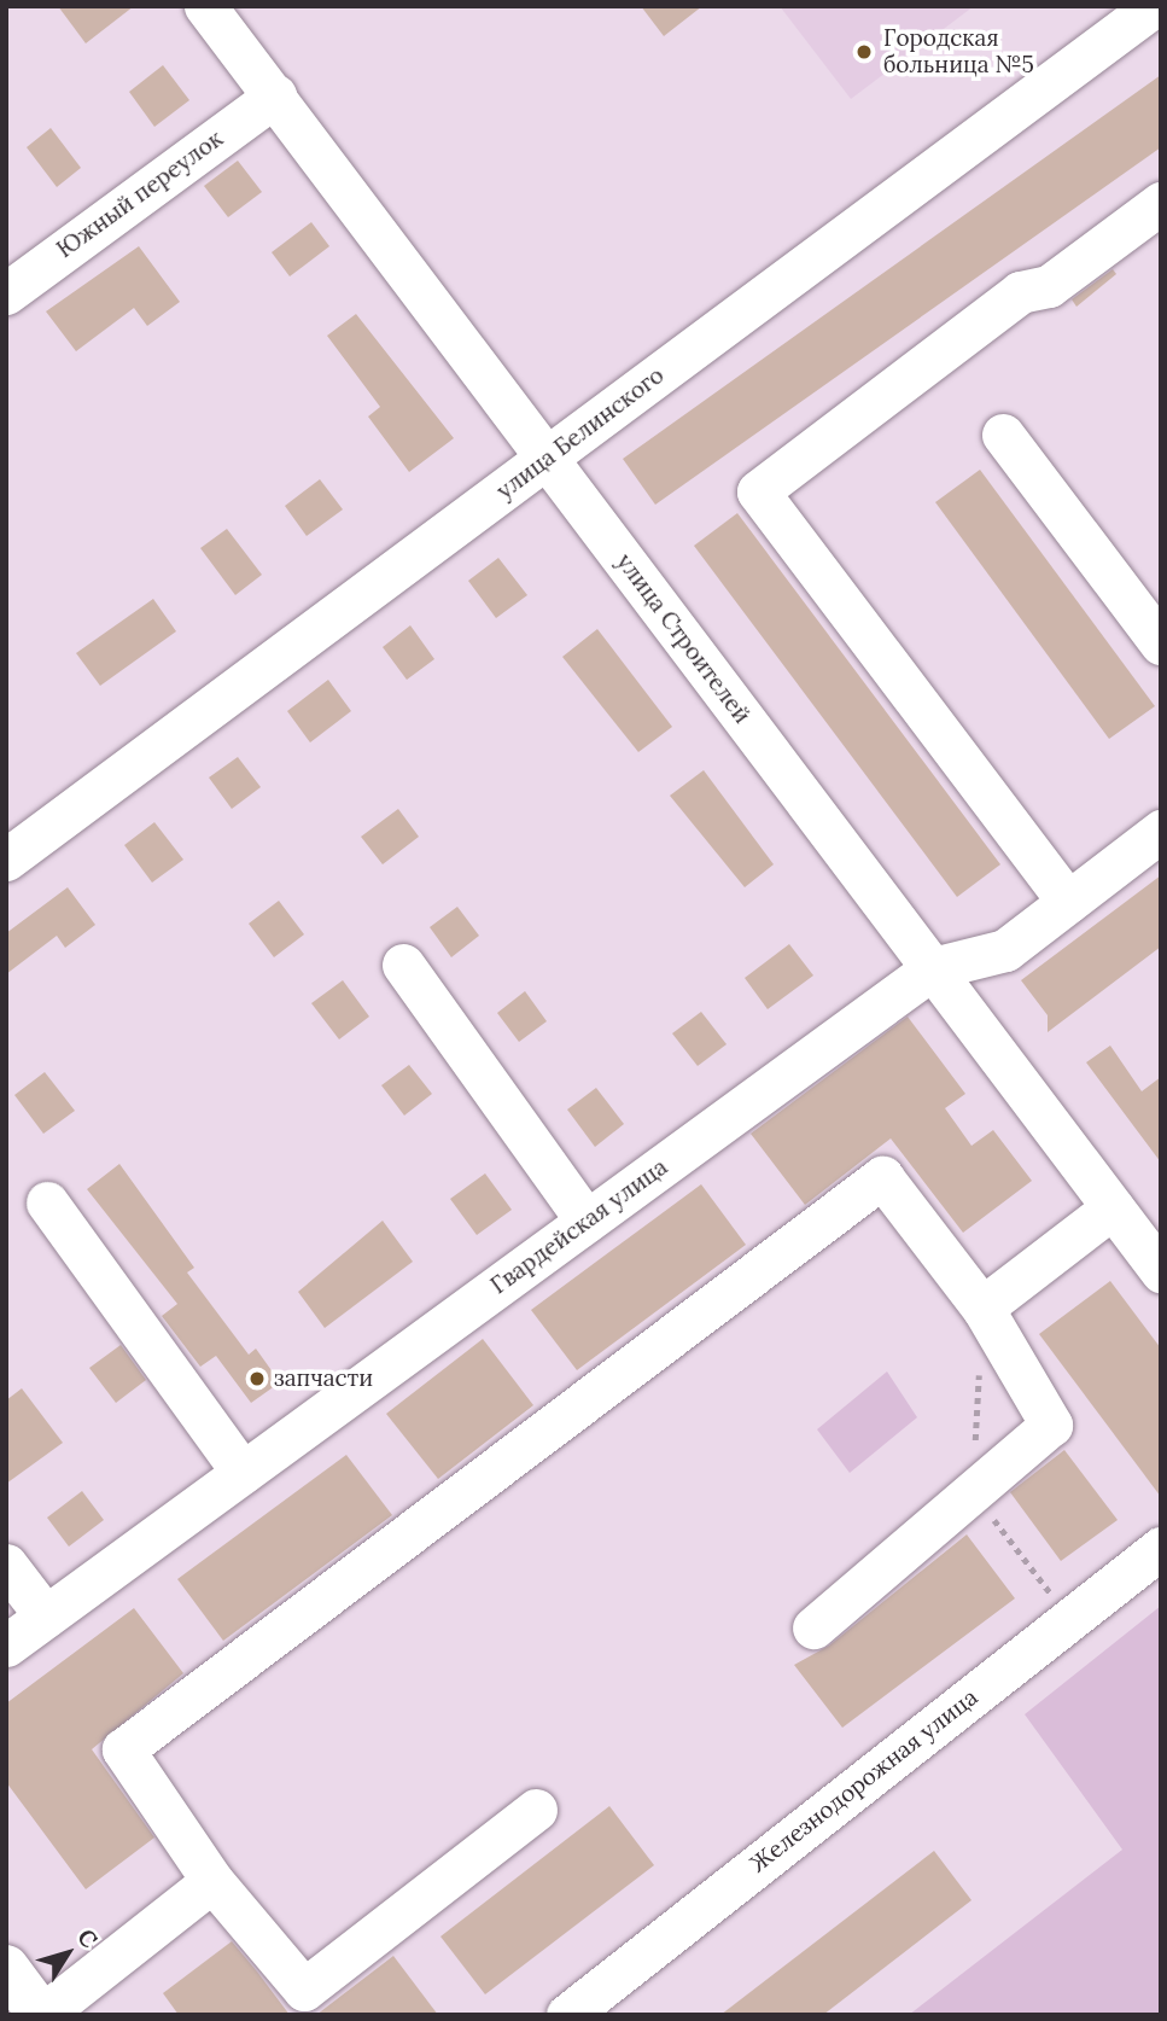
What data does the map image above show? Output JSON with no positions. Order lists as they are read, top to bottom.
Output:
{
  "streets": {
    "street": [
      "Южный переулок",
      "улица Белинского",
      "улица Строителей",
      "Гвардейская улица",
      "Железнодорожная улица"
    ]
  },
  "crossings": [
    ["Южный переулок", "улица Строителей"],
    ["улица Белинского", "улица Строителей"],
    ["улица Строителей", "Гвардейская улица"]
  ],
  "places": ["Городская больница №5", "запчасти"],
  "north": "top right"
}
